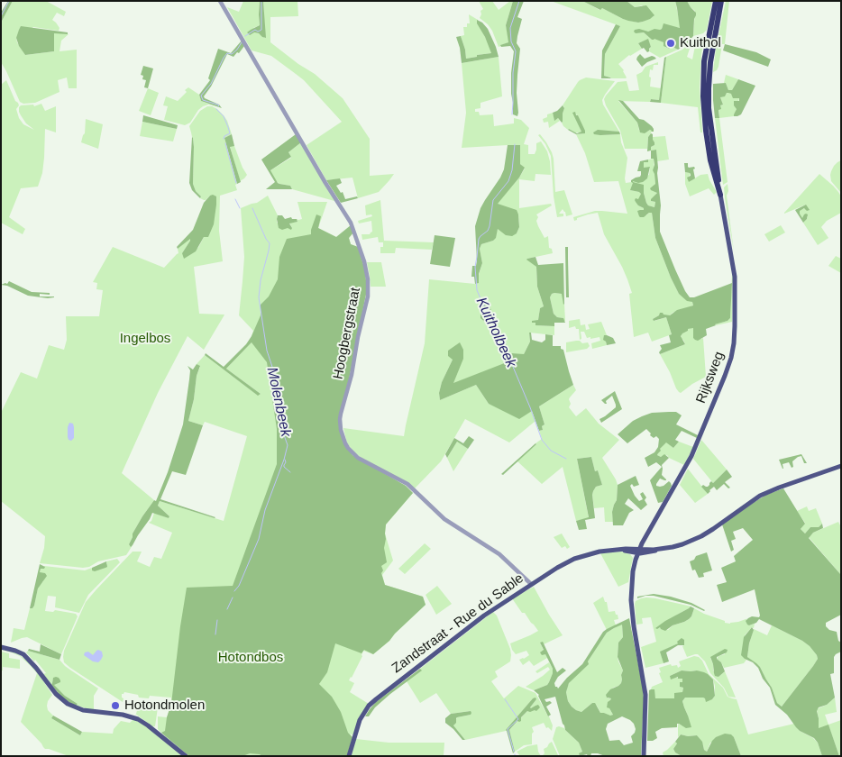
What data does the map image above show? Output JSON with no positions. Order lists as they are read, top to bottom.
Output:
{
  "streets": {
    "highway": ["Rijksweg"],
    "main road": ["Zandstraat - Rue du Sable"],
    "street": ["Hoogbergstraat"]
  },
  "crossings": [
    ["Hoogbergstraat", "Zandstraat - Rue du Sable"],
    ["Rijksweg", "Zandstraat - Rue du Sable"]
  ],
  "water": ["Kuitholbeek", "Molenbeek"],
  "parks": ["Ingelbos", "Hotondbos"],
  "places": ["Kuithol", "Hotondmolen"]
}
